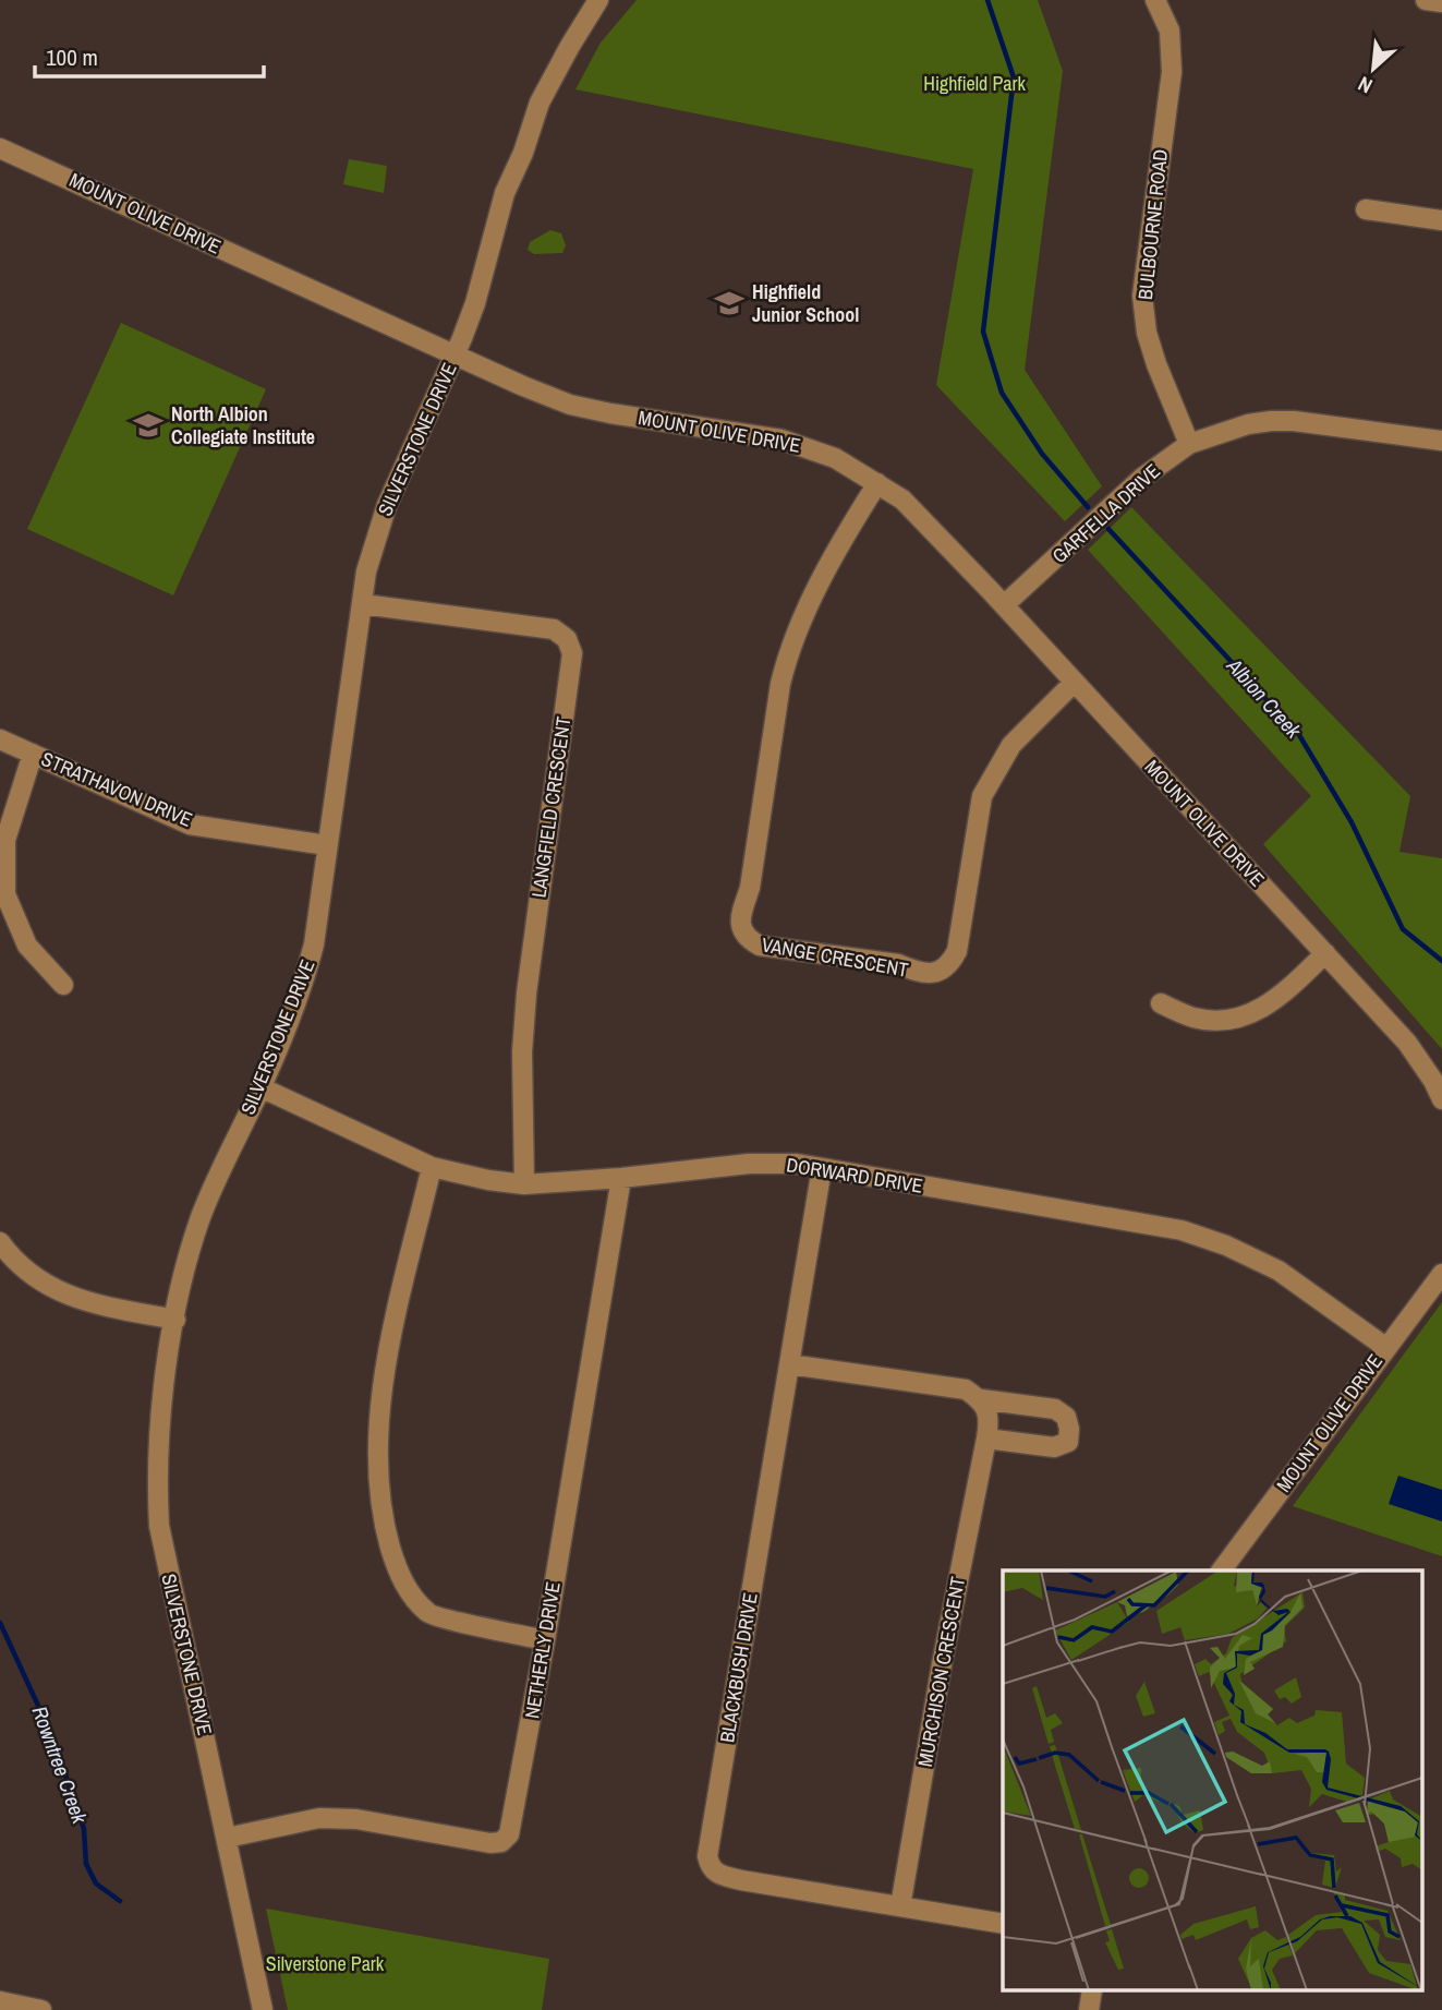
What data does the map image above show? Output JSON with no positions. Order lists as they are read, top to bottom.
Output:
{
  "streets": {
    "street": [
      "MOUNT OLIVE DRIVE",
      "BULBOURNE ROAD",
      "SILVERSTONE DRIVE",
      "GARFELLA DRIVE",
      "STRATHAVON DRIVE",
      "LANGFIELD CRESCENT",
      "VANGE CRESCENT",
      "DORWARD DRIVE",
      "NETHERLY DRIVE",
      "BLACKBUSH DRIVE",
      "MURCHISON CRESCENT"
    ]
  },
  "crossings": [
    ["MOUNT OLIVE DRIVE", "SILVERSTONE DRIVE"],
    ["MOUNT OLIVE DRIVE", "GARFELLA DRIVE"],
    ["MOUNT OLIVE DRIVE", "VANGE CRESCENT"],
    ["MOUNT OLIVE DRIVE", "DORWARD DRIVE"],
    ["BULBOURNE ROAD", "GARFELLA DRIVE"],
    ["SILVERSTONE DRIVE", "STRATHAVON DRIVE"],
    ["SILVERSTONE DRIVE", "LANGFIELD CRESCENT"],
    ["SILVERSTONE DRIVE", "DORWARD DRIVE"],
    ["SILVERSTONE DRIVE", "NETHERLY DRIVE"],
    ["LANGFIELD CRESCENT", "DORWARD DRIVE"],
    ["DORWARD DRIVE", "NETHERLY DRIVE"],
    ["DORWARD DRIVE", "BLACKBUSH DRIVE"],
    ["BLACKBUSH DRIVE", "MURCHISON CRESCENT"]
  ],
  "water": ["Albion Creek", "Rowntree Creek"],
  "parks": ["Highfield Park", "Silverstone Park"],
  "places": {
    "school or university": ["Highfield Junior School", "North Albion Collegiate Institute"]
  },
  "scale_bar": "100 m",
  "north": "bottom left"
}
